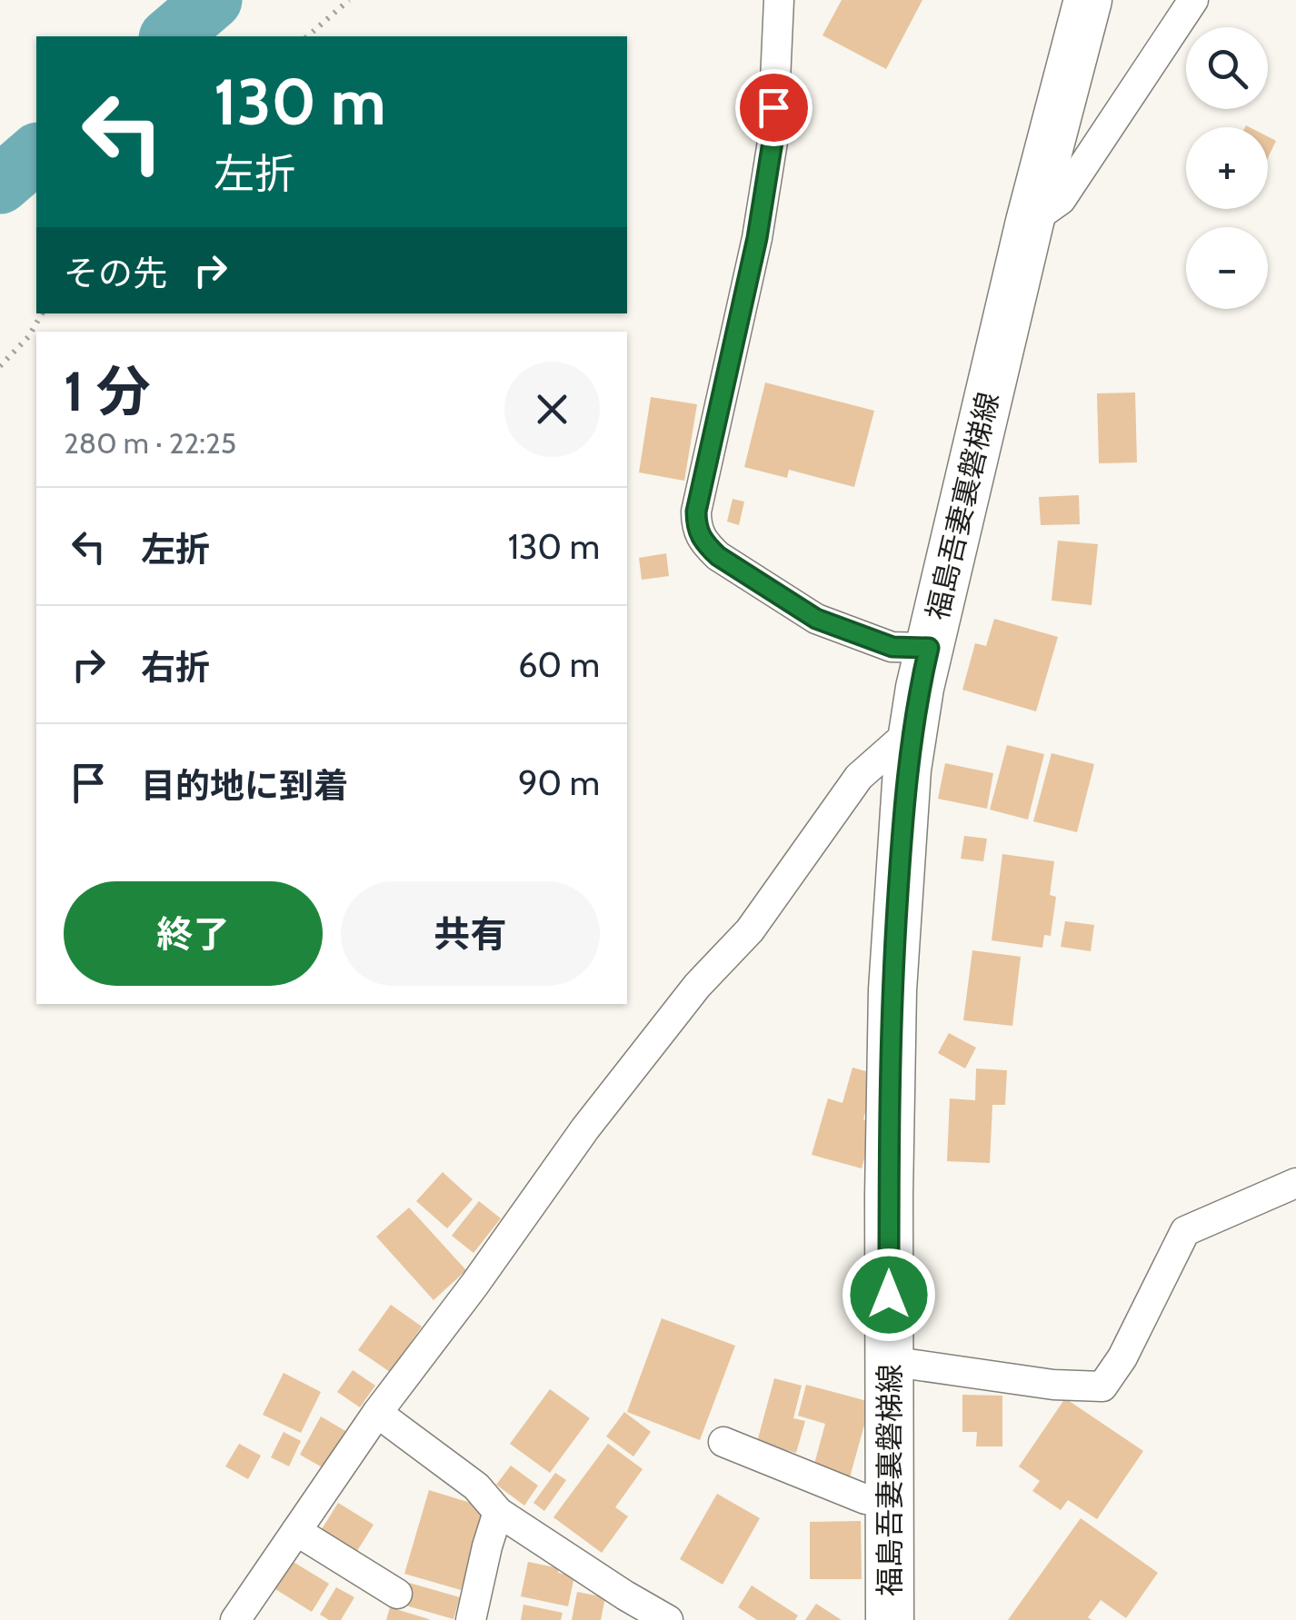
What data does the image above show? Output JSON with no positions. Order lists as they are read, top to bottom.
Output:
{
  "streets": {
    "main road": ["福島吾妻裏磐梯線"]
  },
  "page": {
    "map_buttons": ["+", "−"],
    "turn": ["130 m", "左折"],
    "then": "その先",
    "heading": ["1 分", "280 m · 22:25"],
    "list": [
      {
        "name": "左折",
        "value": "130 m"
      },
      {
        "name": "右折",
        "value": "60 m"
      },
      {
        "name": "目的地に到着",
        "value": "90 m"
      }
    ],
    "buttons": ["終了", "共有"]
  }
}
